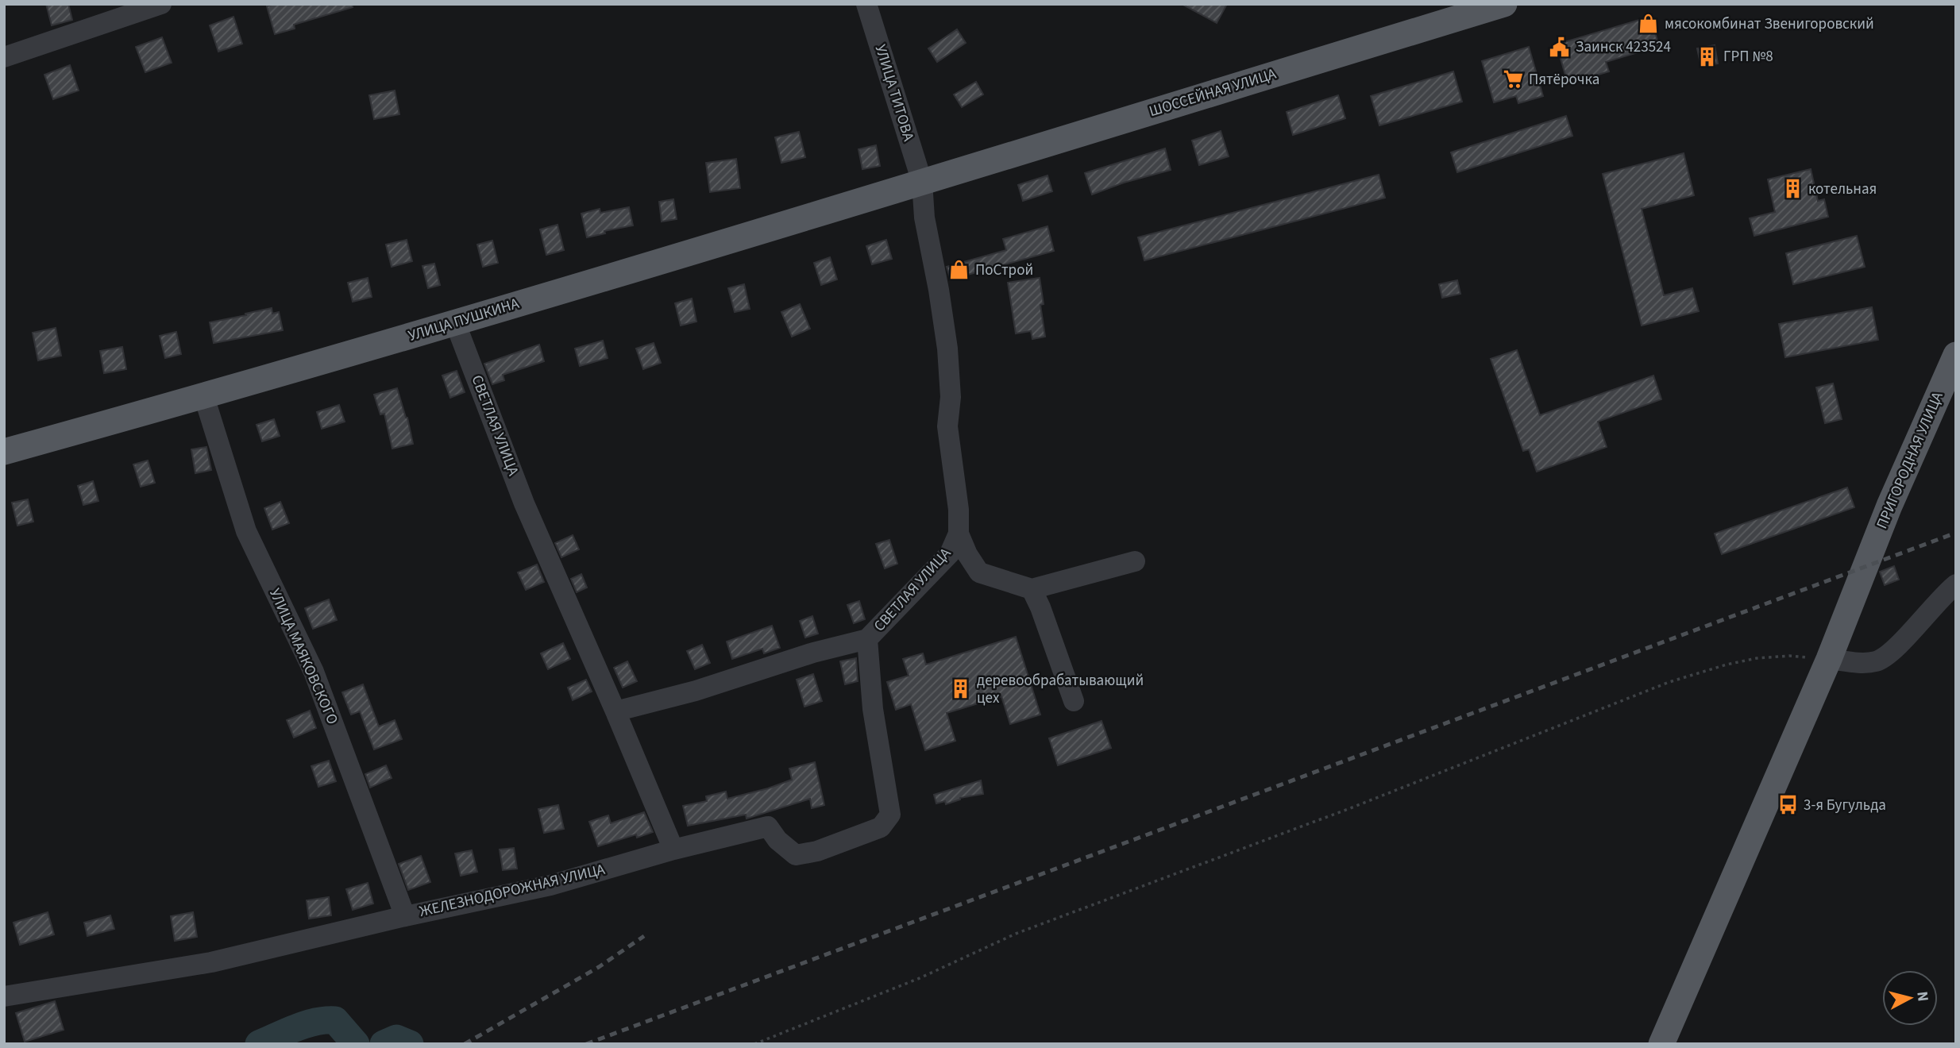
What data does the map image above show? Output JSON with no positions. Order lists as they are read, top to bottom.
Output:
{
  "streets": {
    "main road": ["ШОССЕЙНАЯ УЛИЦА", "УЛИЦА ПУШКИНА", "ПРИГОРОДНАЯ УЛИЦА"],
    "street": [
      "УЛИЦА ТИТОВА",
      "СВЕТЛАЯ УЛИЦА",
      "УЛИЦА МАЯКОВСКОГО",
      "ЖЕЛЕЗНОДОРОЖНАЯ УЛИЦА"
    ]
  },
  "crossings": [
    ["УЛИЦА ТИТОВА", "ШОССЕЙНАЯ УЛИЦА"],
    ["УЛИЦА ТИТОВА", "УЛИЦА ПУШКИНА"],
    ["УЛИЦА ТИТОВА", "СВЕТЛАЯ УЛИЦА"],
    ["ШОССЕЙНАЯ УЛИЦА", "УЛИЦА ПУШКИНА"],
    ["ШОССЕЙНАЯ УЛИЦА", "СВЕТЛАЯ УЛИЦА"],
    ["УЛИЦА ПУШКИНА", "СВЕТЛАЯ УЛИЦА"],
    ["УЛИЦА ПУШКИНА", "УЛИЦА МАЯКОВСКОГО"],
    ["СВЕТЛАЯ УЛИЦА", "ЖЕЛЕЗНОДОРОЖНАЯ УЛИЦА"],
    ["УЛИЦА МАЯКОВСКОГО", "ЖЕЛЕЗНОДОРОЖНАЯ УЛИЦА"]
  ],
  "places": {
    "shop": ["мясокомбинат Звенигоровский", "ПоСтрой"],
    "public building": ["Заинск 423524"],
    "building": ["ГРП №8", "котельная", "деревообрабатывающий цех"],
    "supermarket": ["Пятёрочка"],
    "bus stop": ["3-я Бугульда"]
  },
  "north": "right"
}
